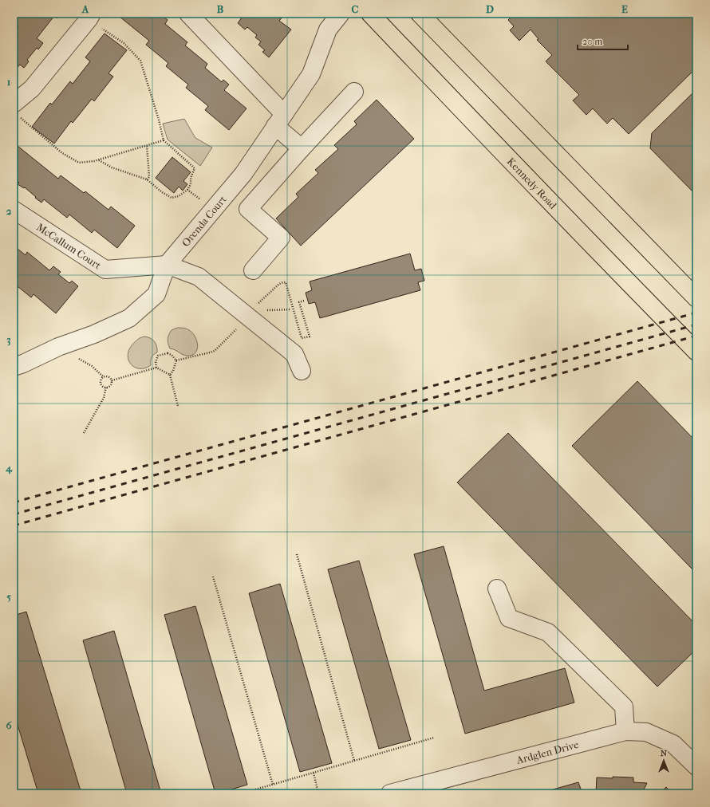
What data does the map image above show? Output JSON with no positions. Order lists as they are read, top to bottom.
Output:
{
  "streets": {
    "main road": ["Kennedy Road"],
    "street": ["Orenda Court", "McCallum Court", "Ardglen Drive"]
  },
  "crossings": [
    ["Orenda Court", "McCallum Court"]
  ],
  "scale_bar": "20 m",
  "north": "top",
  "grid": {
    "columns": [
      "A",
      "B",
      "C",
      "D",
      "E"
    ],
    "rows": [
      "1",
      "2",
      "3",
      "4",
      "5",
      "6"
    ]
  }
}
